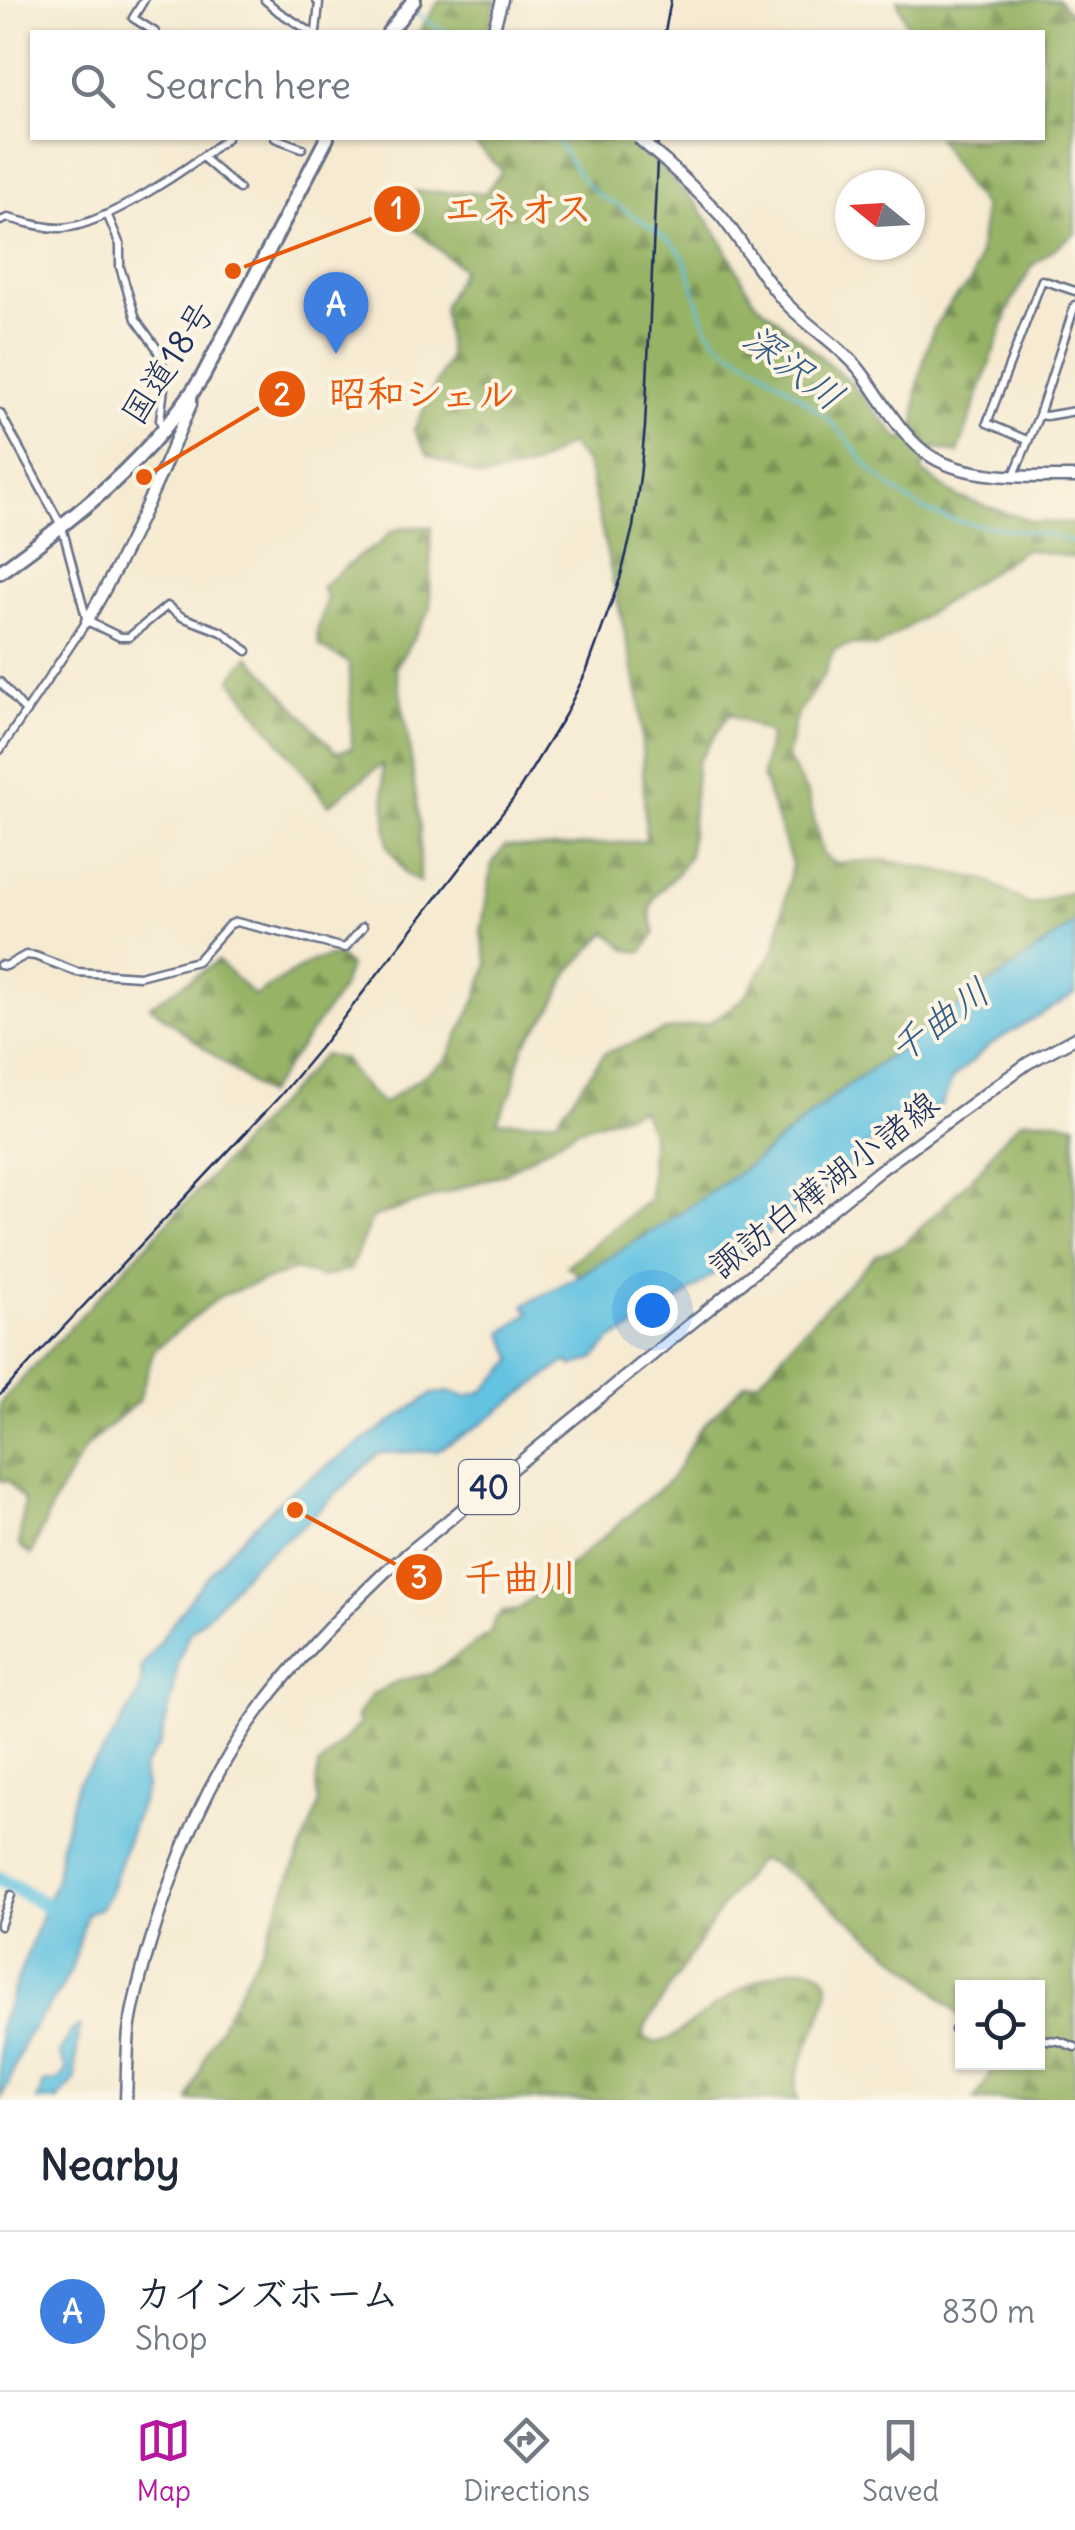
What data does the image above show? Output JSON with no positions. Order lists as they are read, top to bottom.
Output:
{
  "streets": {
    "highway": ["国道18号"],
    "main road": ["諏訪白樺湖小諸線", "40"]
  },
  "water": ["深沢川", "千曲川"],
  "places": ["エネオス", "昭和シェル", "千曲川"],
  "north": "left",
  "page": {
    "search": "Search here",
    "pins": "A",
    "heading": "Nearby",
    "list": [
      {
        "mark": "A",
        "name": "カインズホーム",
        "note": "Shop",
        "value": "830 m"
      }
    ],
    "nav": ["Map", "Directions", "Saved"]
  }
}
